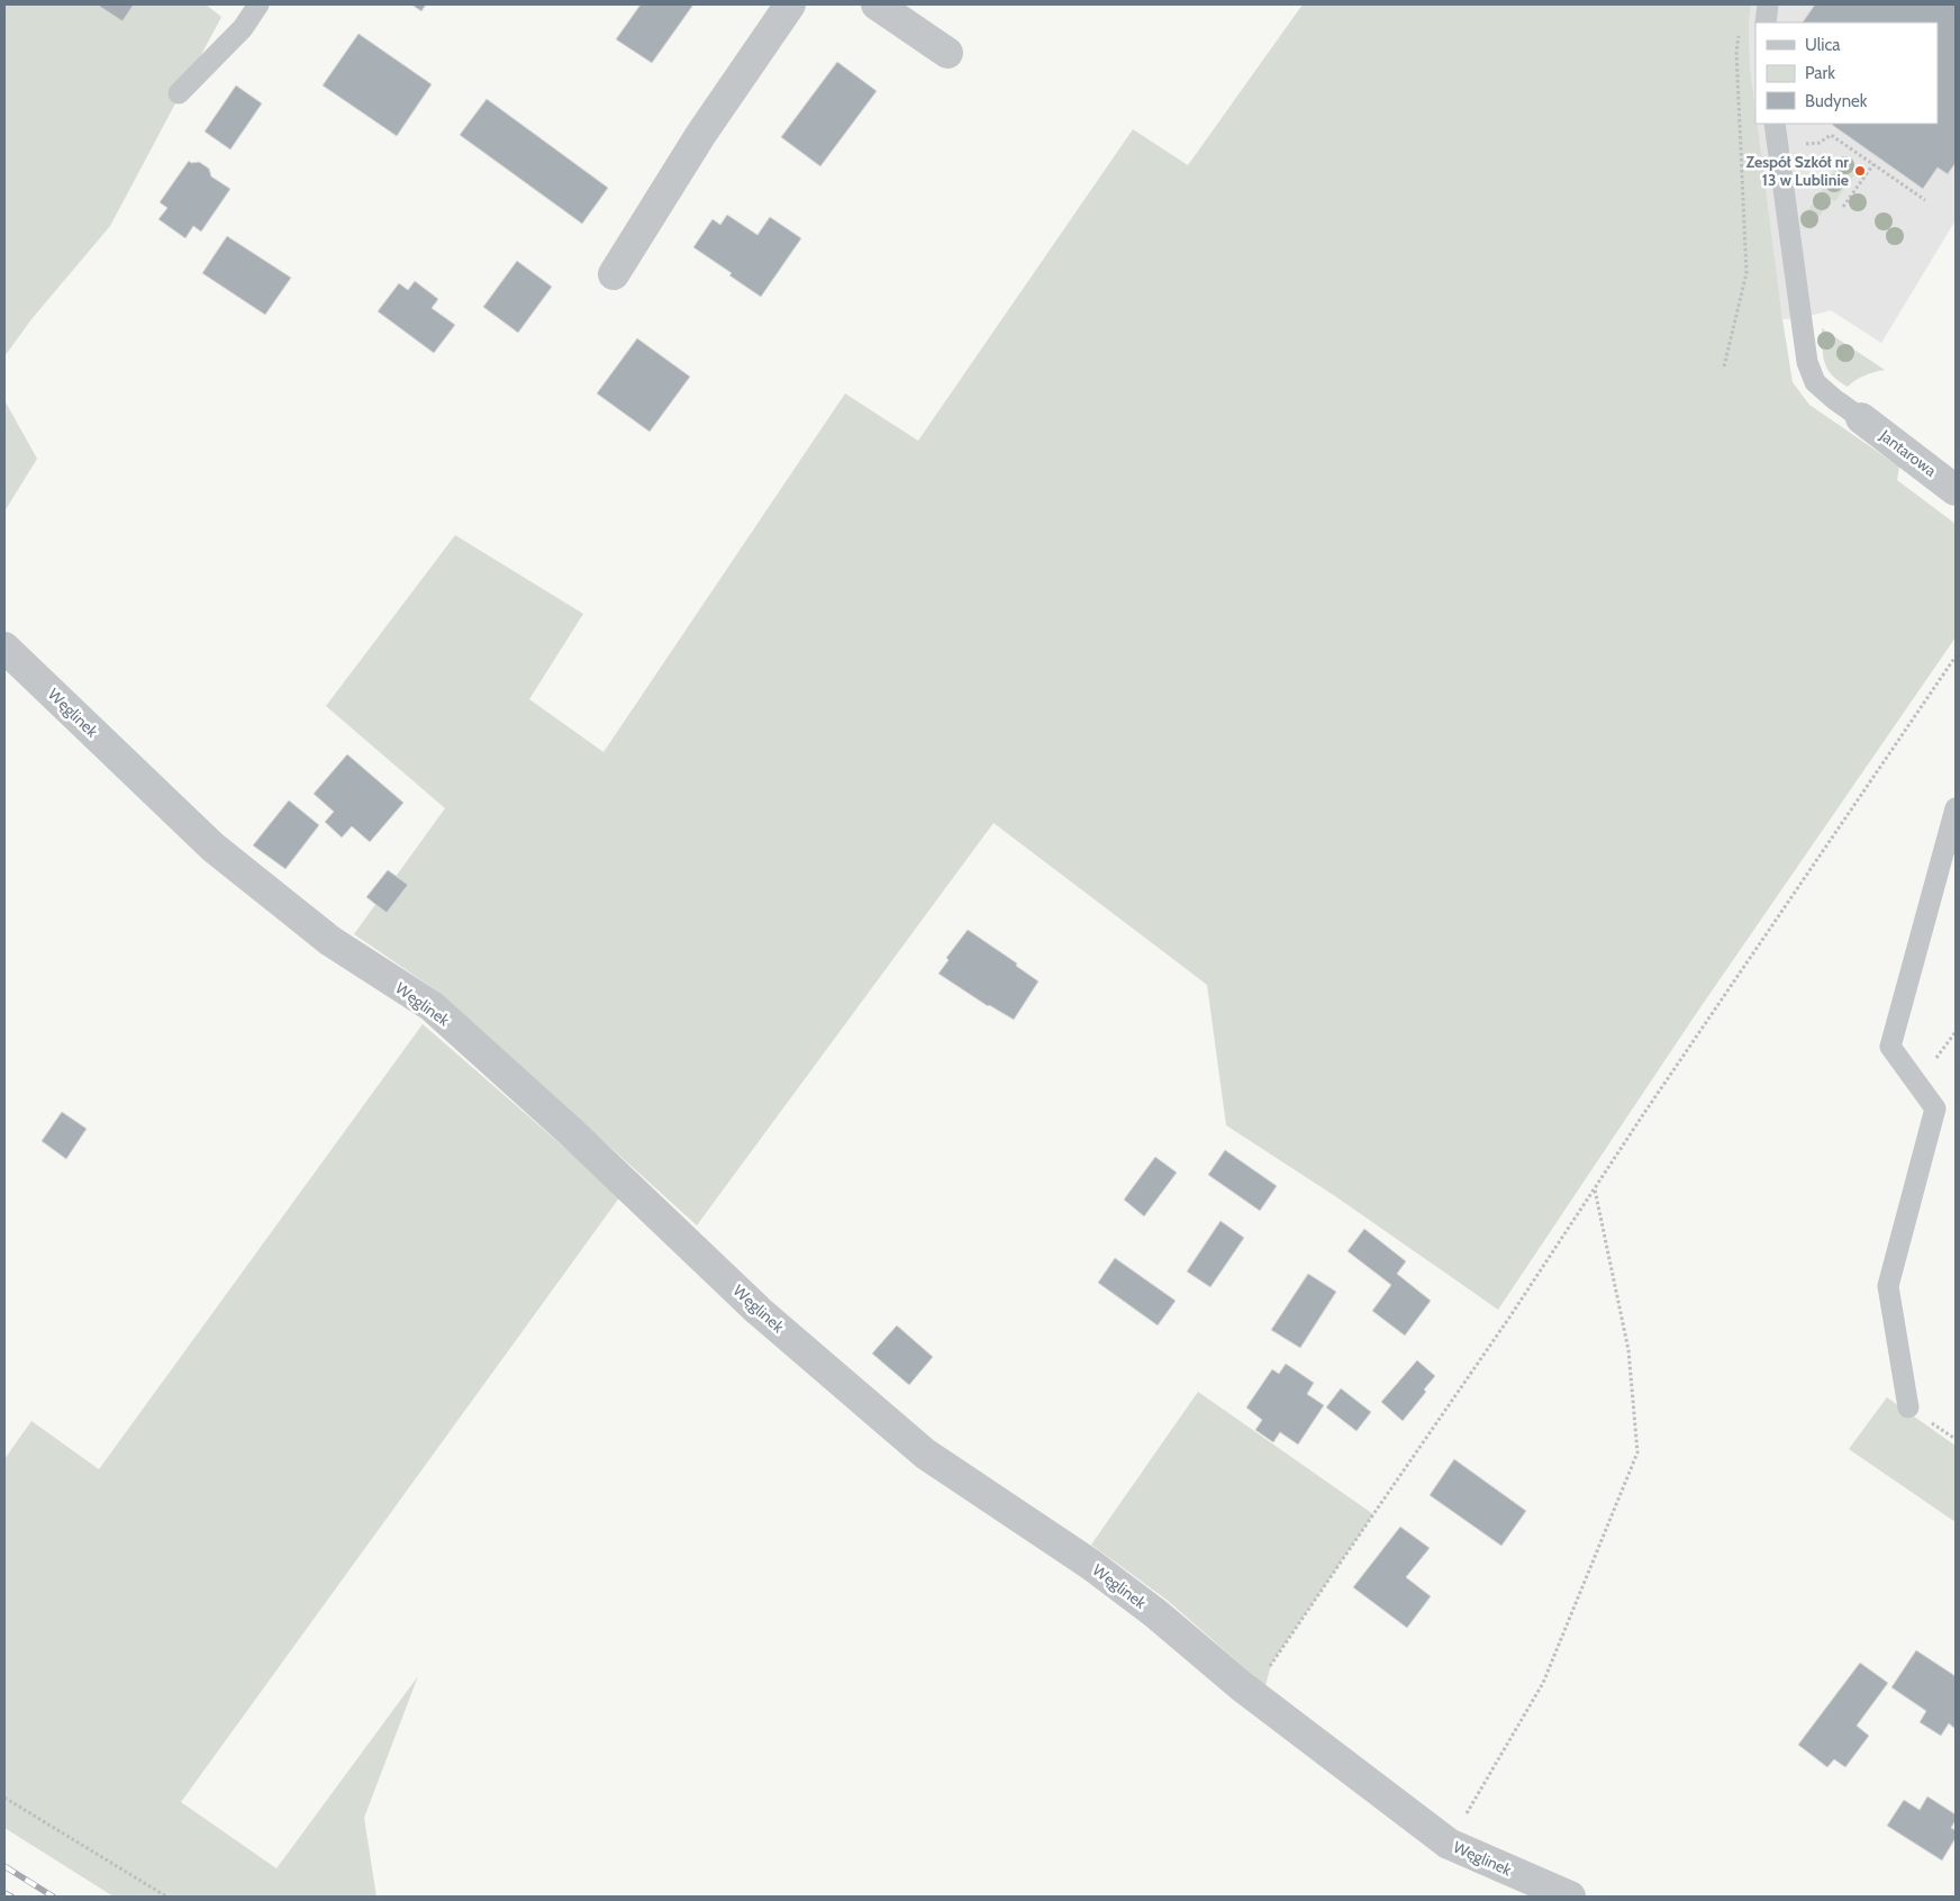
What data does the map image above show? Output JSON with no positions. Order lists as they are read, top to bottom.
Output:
{
  "streets": {
    "street": ["Jantarowa", "Węglinek"]
  },
  "places": ["Zespół Szkół nr 13 w Lublinie"],
  "legend": ["Ulica", "Park", "Budynek"]
}
